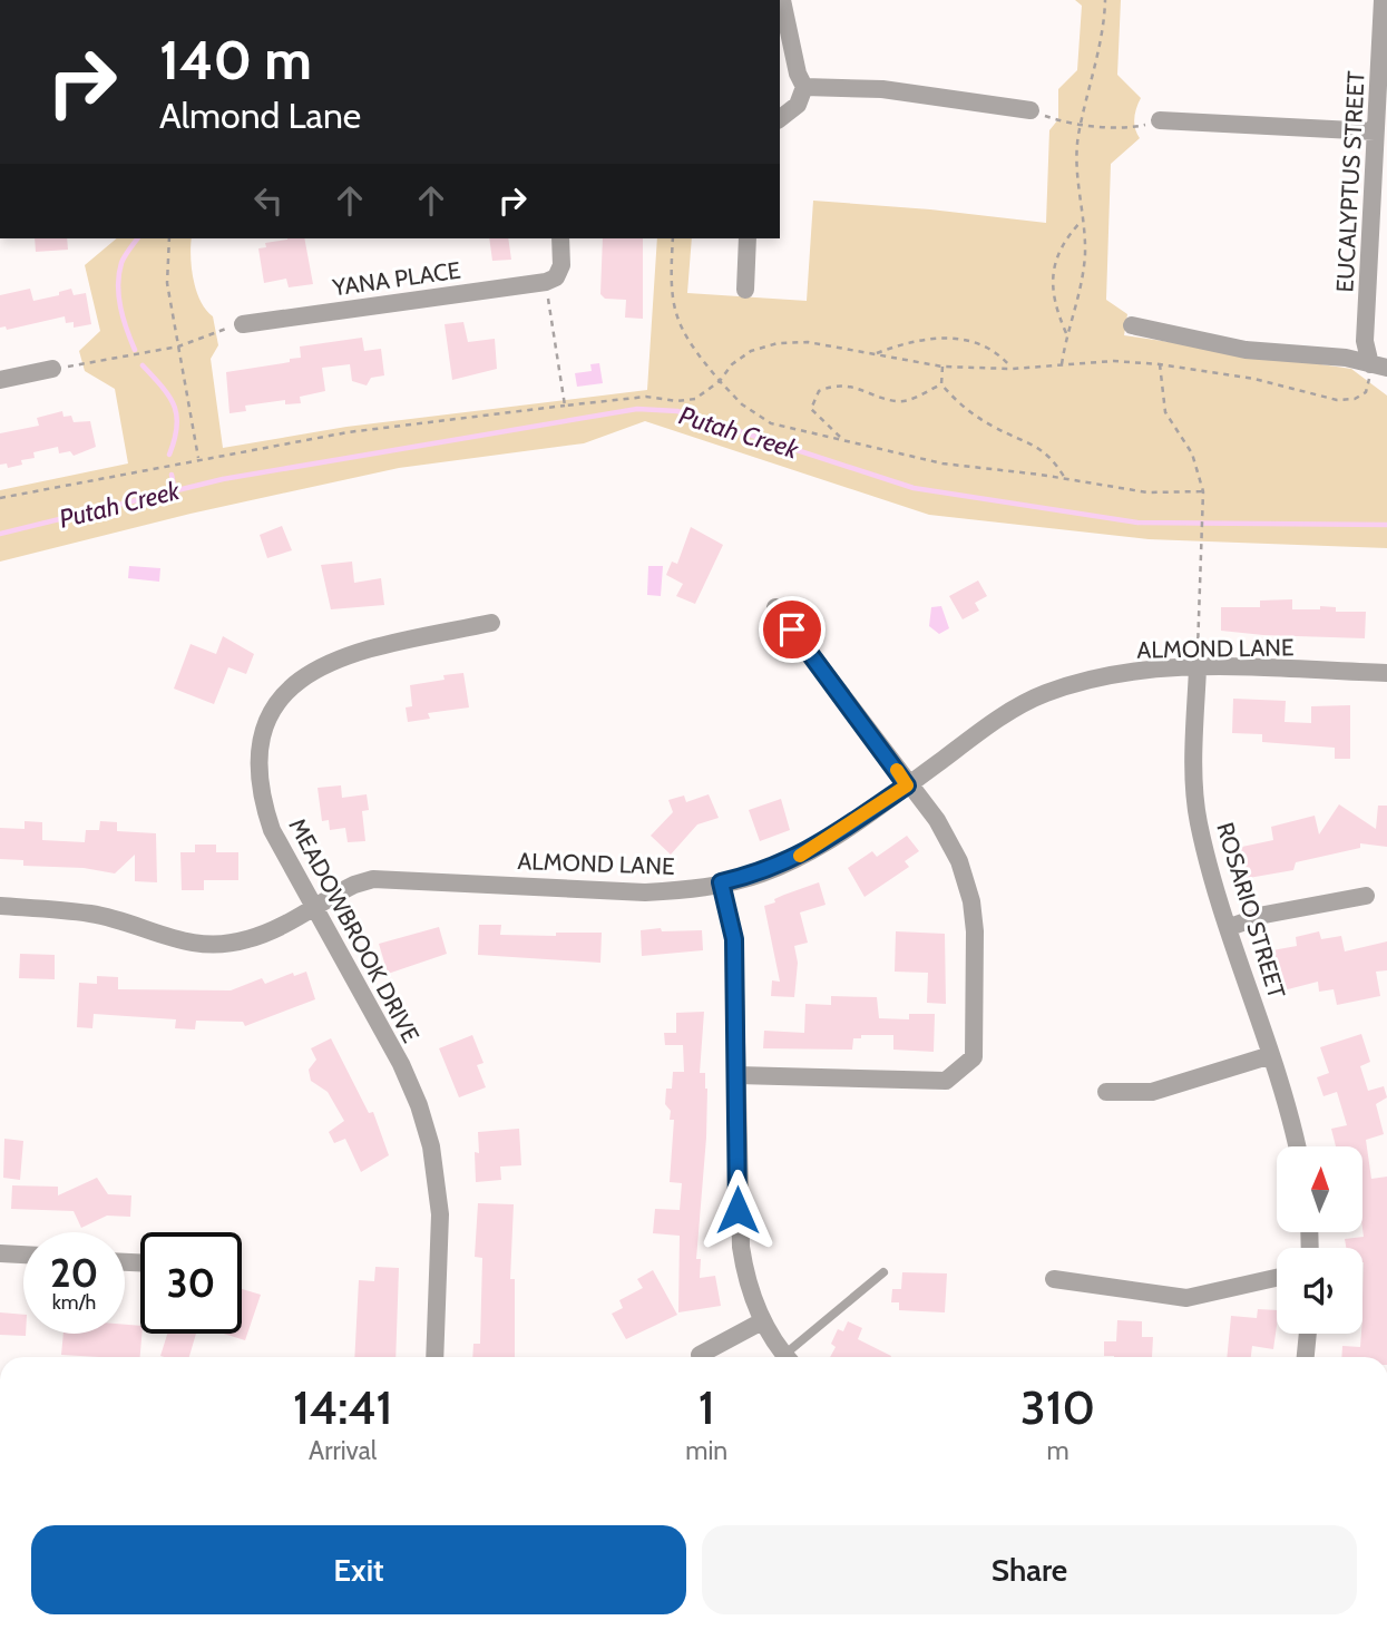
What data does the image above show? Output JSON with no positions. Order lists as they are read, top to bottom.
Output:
{
  "streets": {
    "street": [
      "EUCALYPTUS STREET",
      "YANA PLACE",
      "ALMOND LANE",
      "ROSARIO STREET",
      "MEADOWBROOK DRIVE"
    ]
  },
  "crossings": [
    ["ALMOND LANE", "ROSARIO STREET"],
    ["ALMOND LANE", "MEADOWBROOK DRIVE"]
  ],
  "water": ["Putah Creek"],
  "north": "top",
  "page": {
    "turn": ["140 m", "Almond Lane"],
    "speed": "20 km/h",
    "limit": "30",
    "eta": [
      "14:41",
      "Arrival",
      "1",
      "min",
      "310",
      "m"
    ],
    "buttons": ["Exit", "Share"]
  }
}
